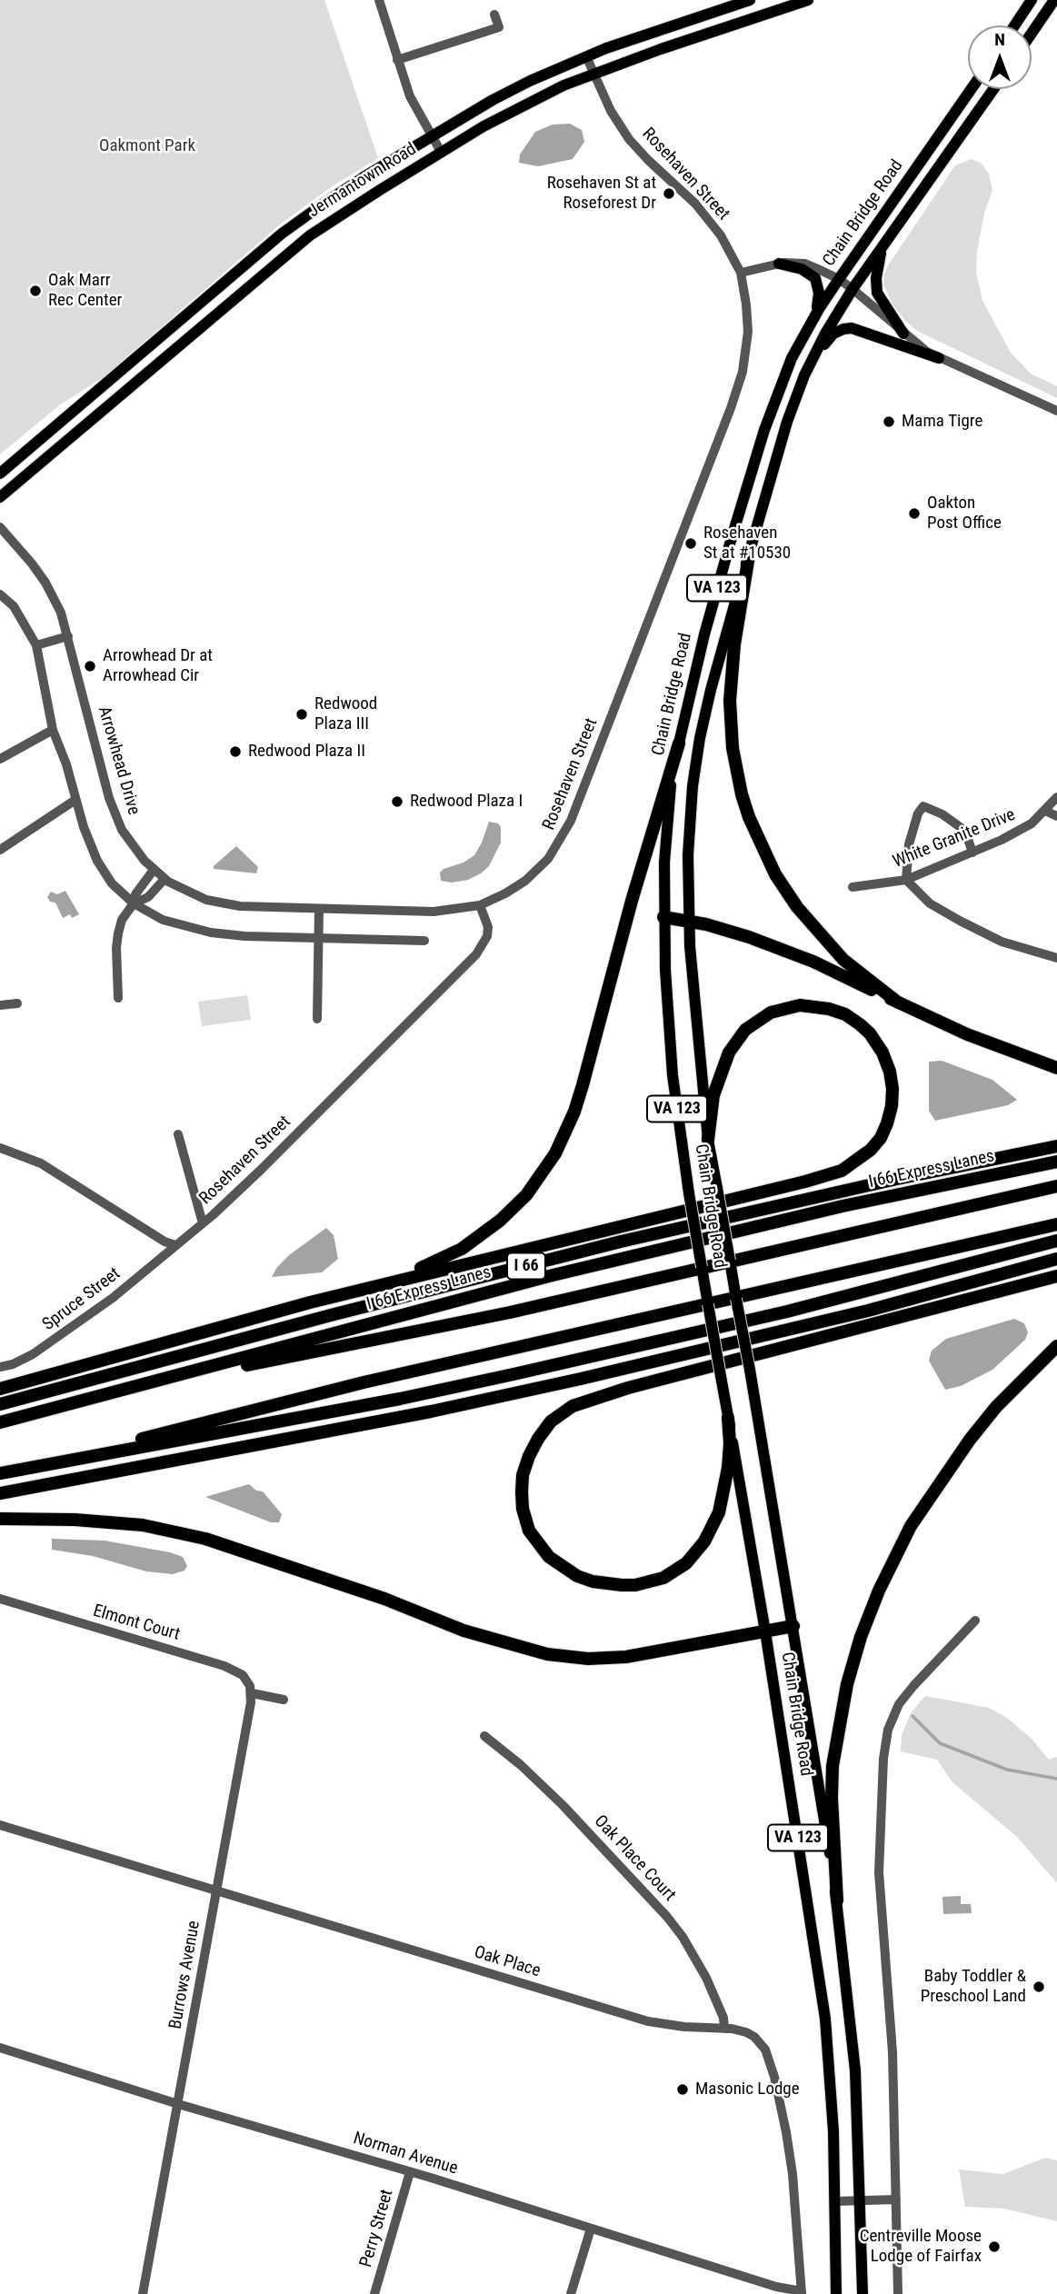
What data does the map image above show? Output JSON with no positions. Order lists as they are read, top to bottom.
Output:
{
  "streets": {
    "highway": ["I 66 Express Lanes", "I 66"],
    "main road": ["Jermantown Road", "Chain Bridge Road", "VA 123"],
    "street": [
      "Rosehaven Street",
      "Arrowhead Drive",
      "White Granite Drive",
      "Spruce Street",
      "Elmont Court",
      "Oak Place Court",
      "Oak Place",
      "Burrows Avenue",
      "Norman Avenue",
      "Perry Street"
    ]
  },
  "crossings": [
    ["Rosehaven Street", "Jermantown Road"],
    ["Rosehaven Street", "Arrowhead Drive"],
    ["Rosehaven Street", "Spruce Street"],
    ["Elmont Court", "Burrows Avenue"],
    ["Oak Place Court", "Oak Place"],
    ["Oak Place", "Burrows Avenue"],
    ["Oak Place", "Norman Avenue"],
    ["Burrows Avenue", "Norman Avenue"],
    ["Norman Avenue", "Perry Street"]
  ],
  "parks": ["Oakmont Park"],
  "places": [
    "Rosehaven St at Roseforest Dr",
    "Oak Marr Rec Center",
    "Mama Tigre",
    "Oakton Post Office",
    "Rosehaven St at #10530",
    "Arrowhead Dr at Arrowhead Cir",
    "Redwood Plaza III",
    "Redwood Plaza II",
    "Redwood Plaza I",
    "Baby Toddler & Preschool Land",
    "Masonic Lodge",
    "Centreville Moose Lodge of Fairfax"
  ],
  "north": "top"
}
